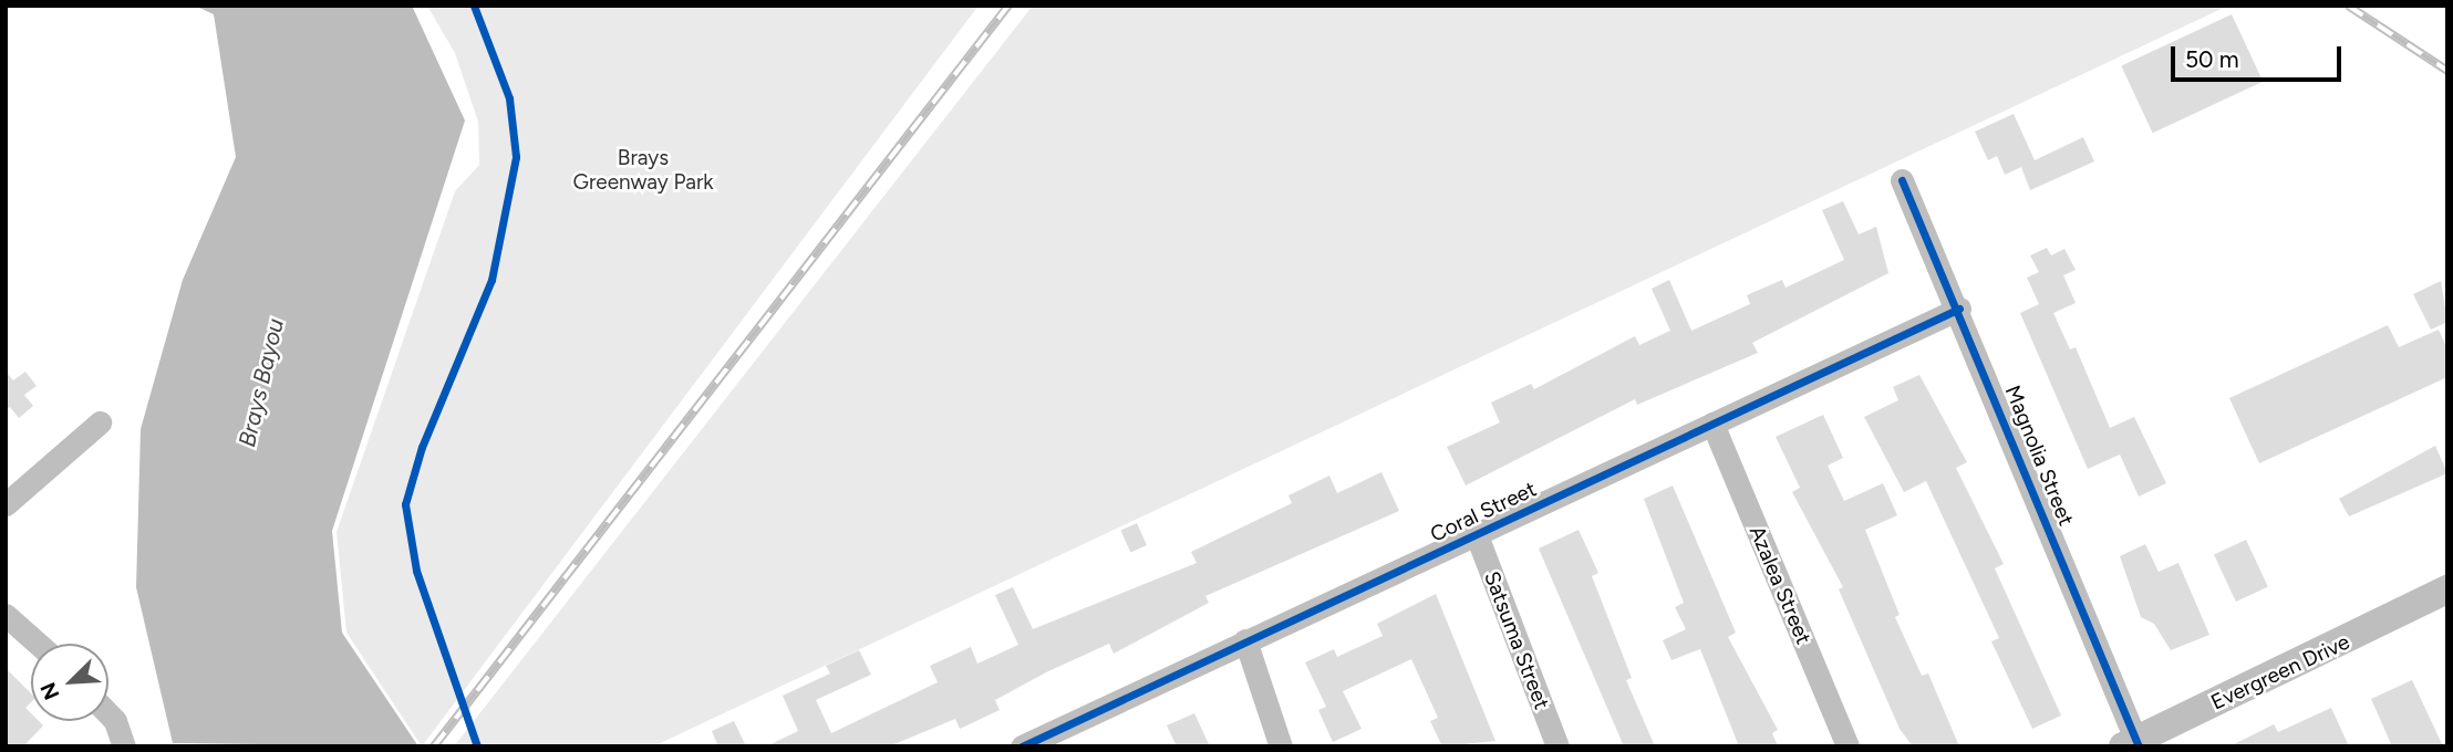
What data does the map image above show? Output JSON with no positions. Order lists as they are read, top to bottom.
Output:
{
  "streets": {
    "street": [
      "Magnolia Street",
      "Coral Street",
      "Azalea Street",
      "Satsuma Street",
      "Evergreen Drive"
    ]
  },
  "crossings": [
    ["Magnolia Street", "Coral Street"],
    ["Magnolia Street", "Evergreen Drive"],
    ["Coral Street", "Azalea Street"],
    ["Coral Street", "Satsuma Street"]
  ],
  "water": ["Brays Bayou"],
  "parks": ["Brays Greenway Park"],
  "scale_bar": "50 m",
  "north": "bottom left"
}
